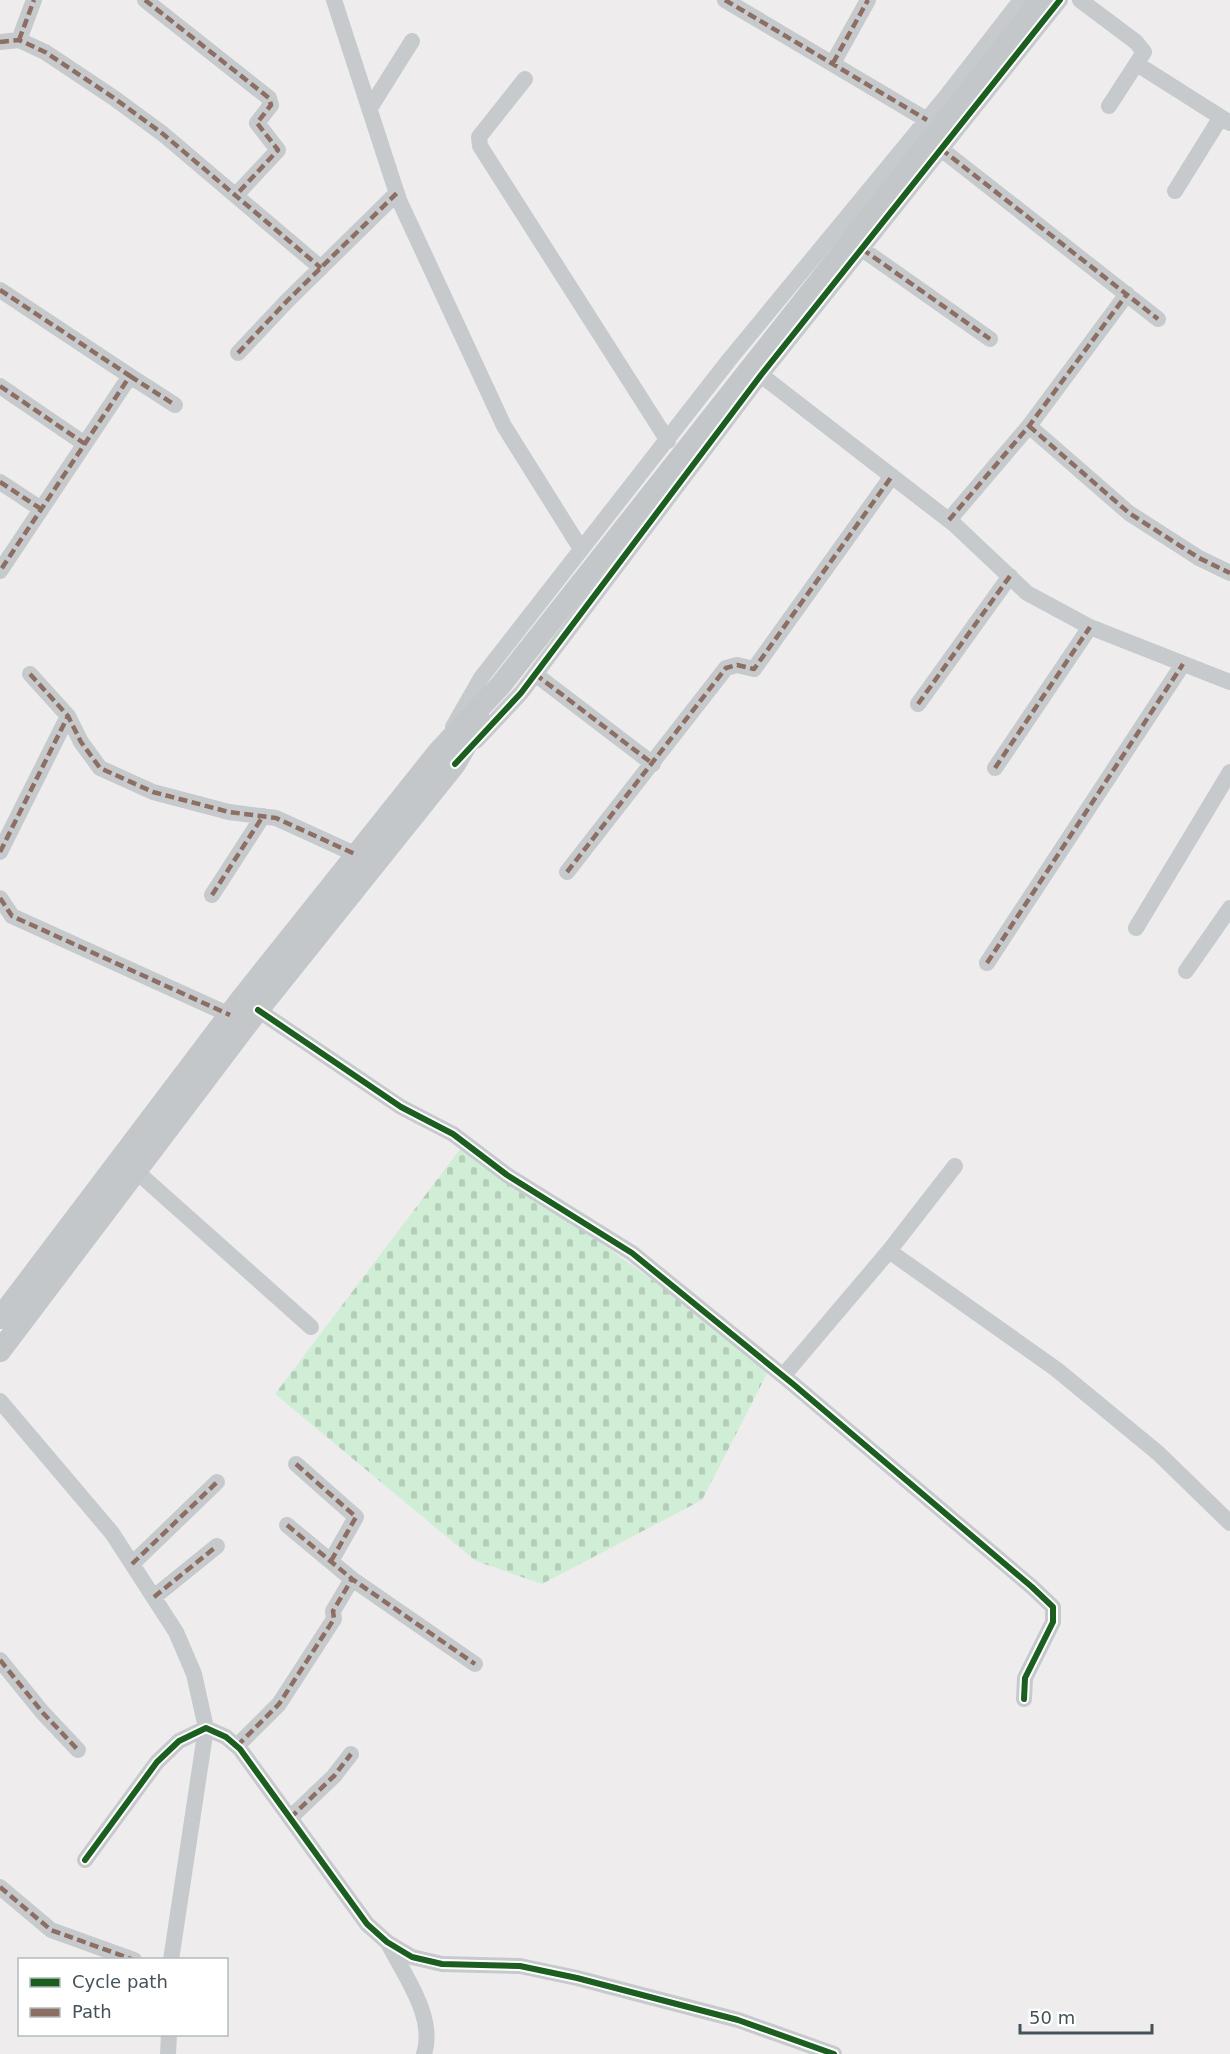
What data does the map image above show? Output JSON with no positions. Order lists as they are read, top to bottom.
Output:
{
  "legend": ["Cycle path", "Path"],
  "scale_bar": "50 m"
}
